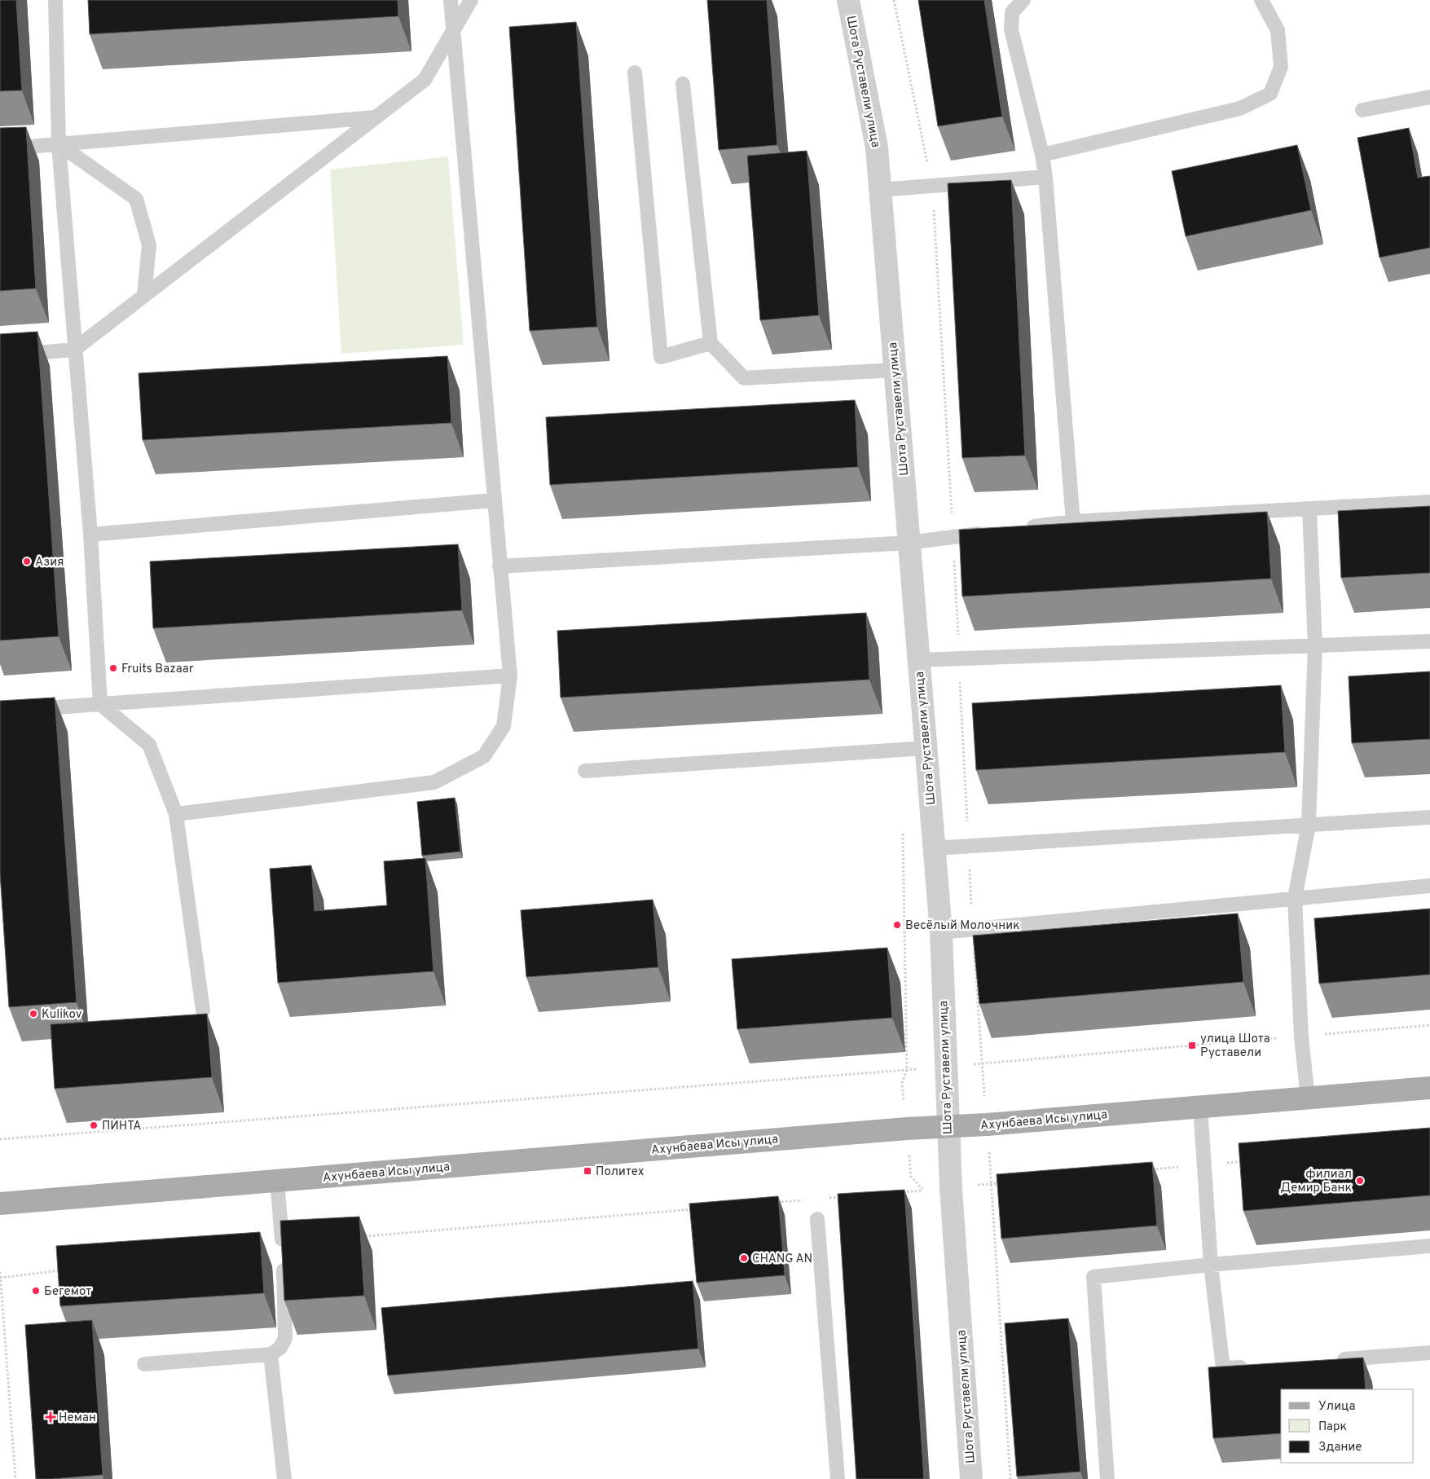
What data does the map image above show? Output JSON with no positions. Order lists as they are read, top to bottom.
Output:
{
  "streets": {
    "main road": ["Ахунбаева Исы улица"],
    "street": ["Шота Руставели улица"]
  },
  "crossings": [
    ["Шота Руставели улица", "Ахунбаева Исы улица"]
  ],
  "places": {
    "other": [
      "Азия",
      "Fruits Bazaar",
      "Весёлый Молочник",
      "Kulikov",
      "ПИНТА",
      "филиал Демир Банк",
      "CHANG AN",
      "Бегемот"
    ],
    "transit": ["улица Шота Руставели", "Политех"],
    "health": ["Неман"]
  },
  "legend": ["Улица", "Парк", "Здание"]
}
